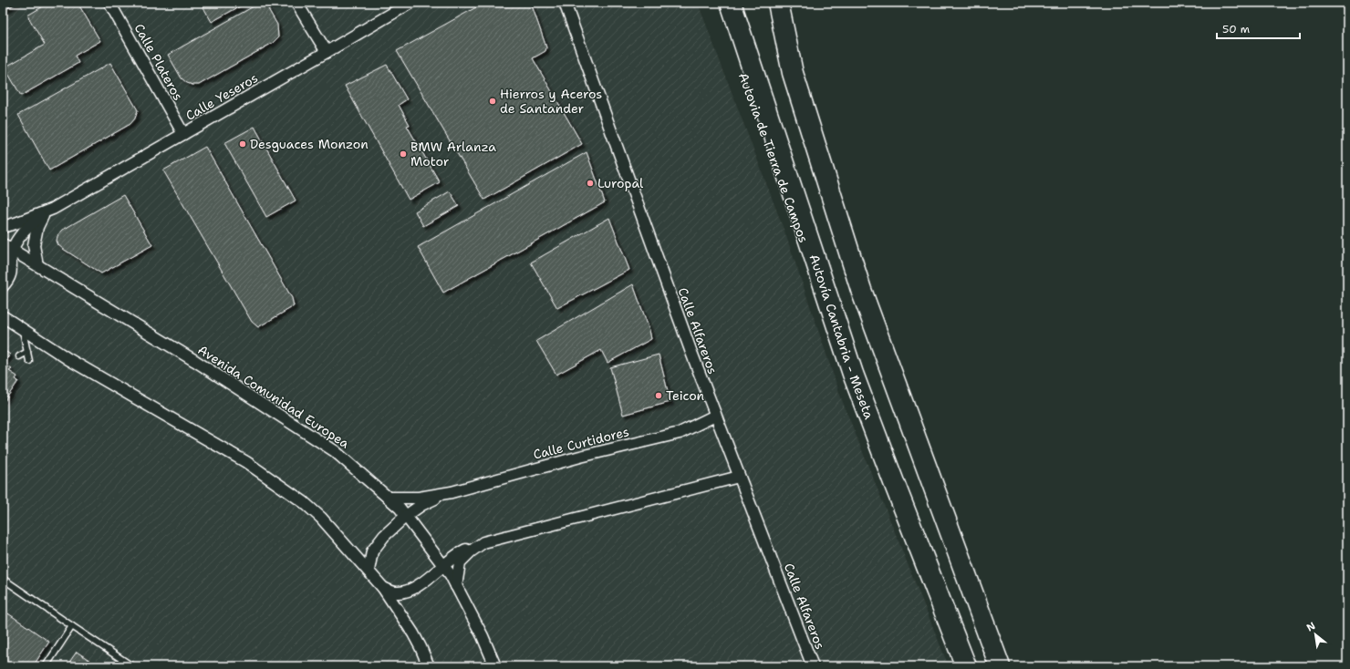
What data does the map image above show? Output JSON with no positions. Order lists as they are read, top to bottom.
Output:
{
  "streets": {
    "highway": ["Autovia de Tierra de Campos", "Autovía Cantabria - Meseta"],
    "street": [
      "Calle Plateros",
      "Calle Yeseros",
      "Calle Alfareros",
      "Avenida Comunidad Europea",
      "Calle Curtidores"
    ]
  },
  "crossings": [
    ["Calle Plateros", "Calle Yeseros"],
    ["Autovia de Tierra de Campos", "Autovía Cantabria - Meseta"],
    ["Calle Alfareros", "Calle Curtidores"],
    ["Avenida Comunidad Europea", "Calle Curtidores"]
  ],
  "places": [
    "Hierros y Aceros de Santander",
    "Desguaces Monzon",
    "BMW Arlanza Motor",
    "Luropal",
    "Teicon"
  ],
  "scale_bar": "50 m",
  "north": "top left"
}
